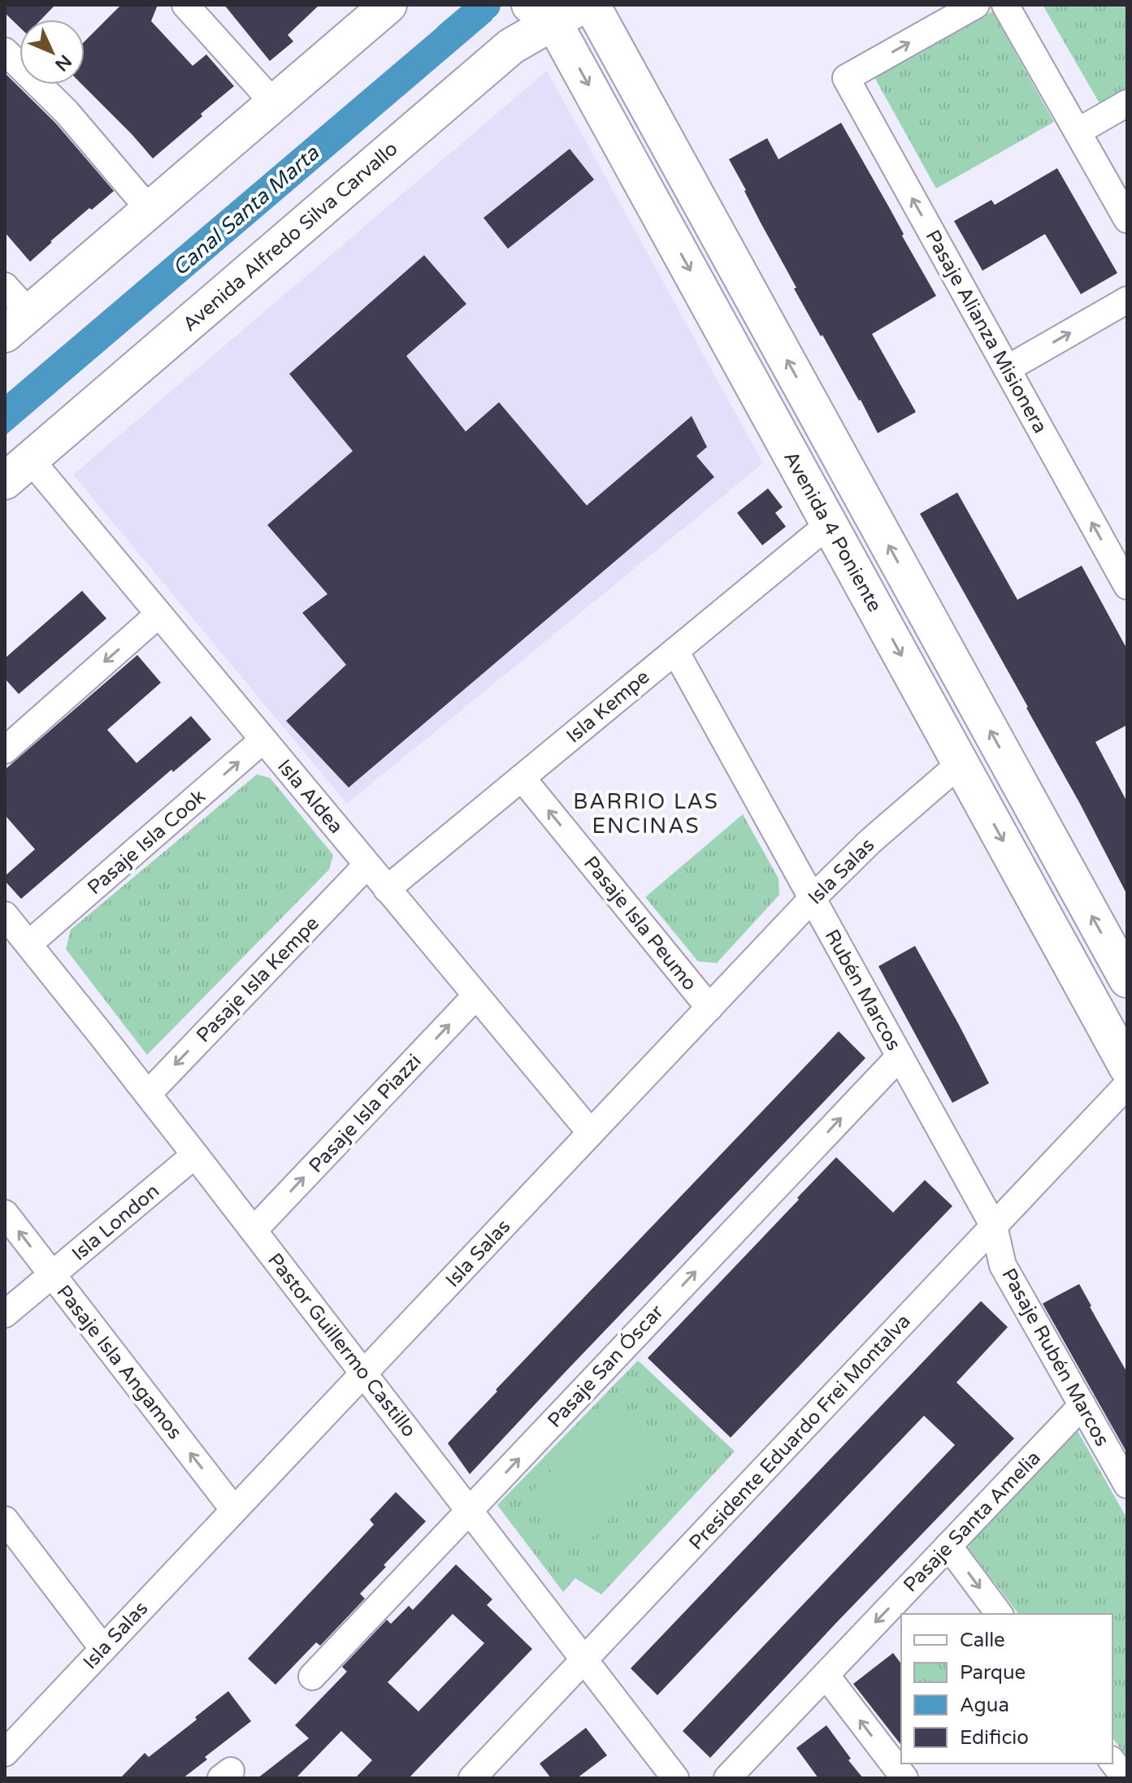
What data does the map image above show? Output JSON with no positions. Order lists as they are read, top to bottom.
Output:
{
  "streets": {
    "street": [
      "Avenida Alfredo Silva Carvallo",
      "Pasaje Alianza Misionera",
      "Avenida 4 Poniente",
      "Isla Kempe",
      "Isla Aldea",
      "Pasaje Isla Cook",
      "Isla Salas",
      "Pasaje Isla Peumo",
      "Pasaje Isla Kempe",
      "Rubén Marcos",
      "Pasaje Isla Piazzi",
      "Isla London",
      "Pastor Guillermo Castillo",
      "Pasaje Rubén Marcos",
      "Pasaje Isla Angamos",
      "Pasaje San Óscar",
      "Presidente Eduardo Frei Montalva",
      "Pasaje Santa Amelia"
    ]
  },
  "crossings": [
    ["Avenida Alfredo Silva Carvallo", "Avenida 4 Poniente"],
    ["Avenida Alfredo Silva Carvallo", "Isla Aldea"],
    ["Avenida 4 Poniente", "Isla Kempe"],
    ["Avenida 4 Poniente", "Isla Salas"],
    ["Isla Kempe", "Isla Aldea"],
    ["Isla Kempe", "Pasaje Isla Peumo"],
    ["Isla Kempe", "Rubén Marcos"],
    ["Isla Aldea", "Pasaje Isla Cook"],
    ["Isla Aldea", "Isla Salas"],
    ["Isla Aldea", "Pasaje Isla Kempe"],
    ["Isla Aldea", "Pasaje Isla Piazzi"],
    ["Pasaje Isla Cook", "Pastor Guillermo Castillo"],
    ["Isla Salas", "Pasaje Isla Peumo"],
    ["Isla Salas", "Rubén Marcos"],
    ["Isla Salas", "Pastor Guillermo Castillo"],
    ["Isla Salas", "Pasaje Isla Angamos"],
    ["Pasaje Isla Kempe", "Pastor Guillermo Castillo"],
    ["Rubén Marcos", "Pasaje Rubén Marcos"],
    ["Rubén Marcos", "Pasaje San Óscar"],
    ["Rubén Marcos", "Presidente Eduardo Frei Montalva"],
    ["Pasaje Isla Piazzi", "Pastor Guillermo Castillo"],
    ["Isla London", "Pastor Guillermo Castillo"],
    ["Isla London", "Pasaje Isla Angamos"],
    ["Pastor Guillermo Castillo", "Pasaje San Óscar"],
    ["Pastor Guillermo Castillo", "Presidente Eduardo Frei Montalva"],
    ["Pasaje Rubén Marcos", "Presidente Eduardo Frei Montalva"],
    ["Pasaje Rubén Marcos", "Pasaje Santa Amelia"]
  ],
  "one_way": [
    "Pasaje Isla Peumo",
    "Pasaje Isla Kempe",
    "Pasaje Isla Piazzi",
    "Pasaje San Óscar"
  ],
  "districts": ["BARRIO LAS ENCINAS"],
  "water": ["Canal Santa Marta"],
  "legend": [
    "Calle",
    "Parque",
    "Agua",
    "Edificio"
  ],
  "north": "bottom right"
}
